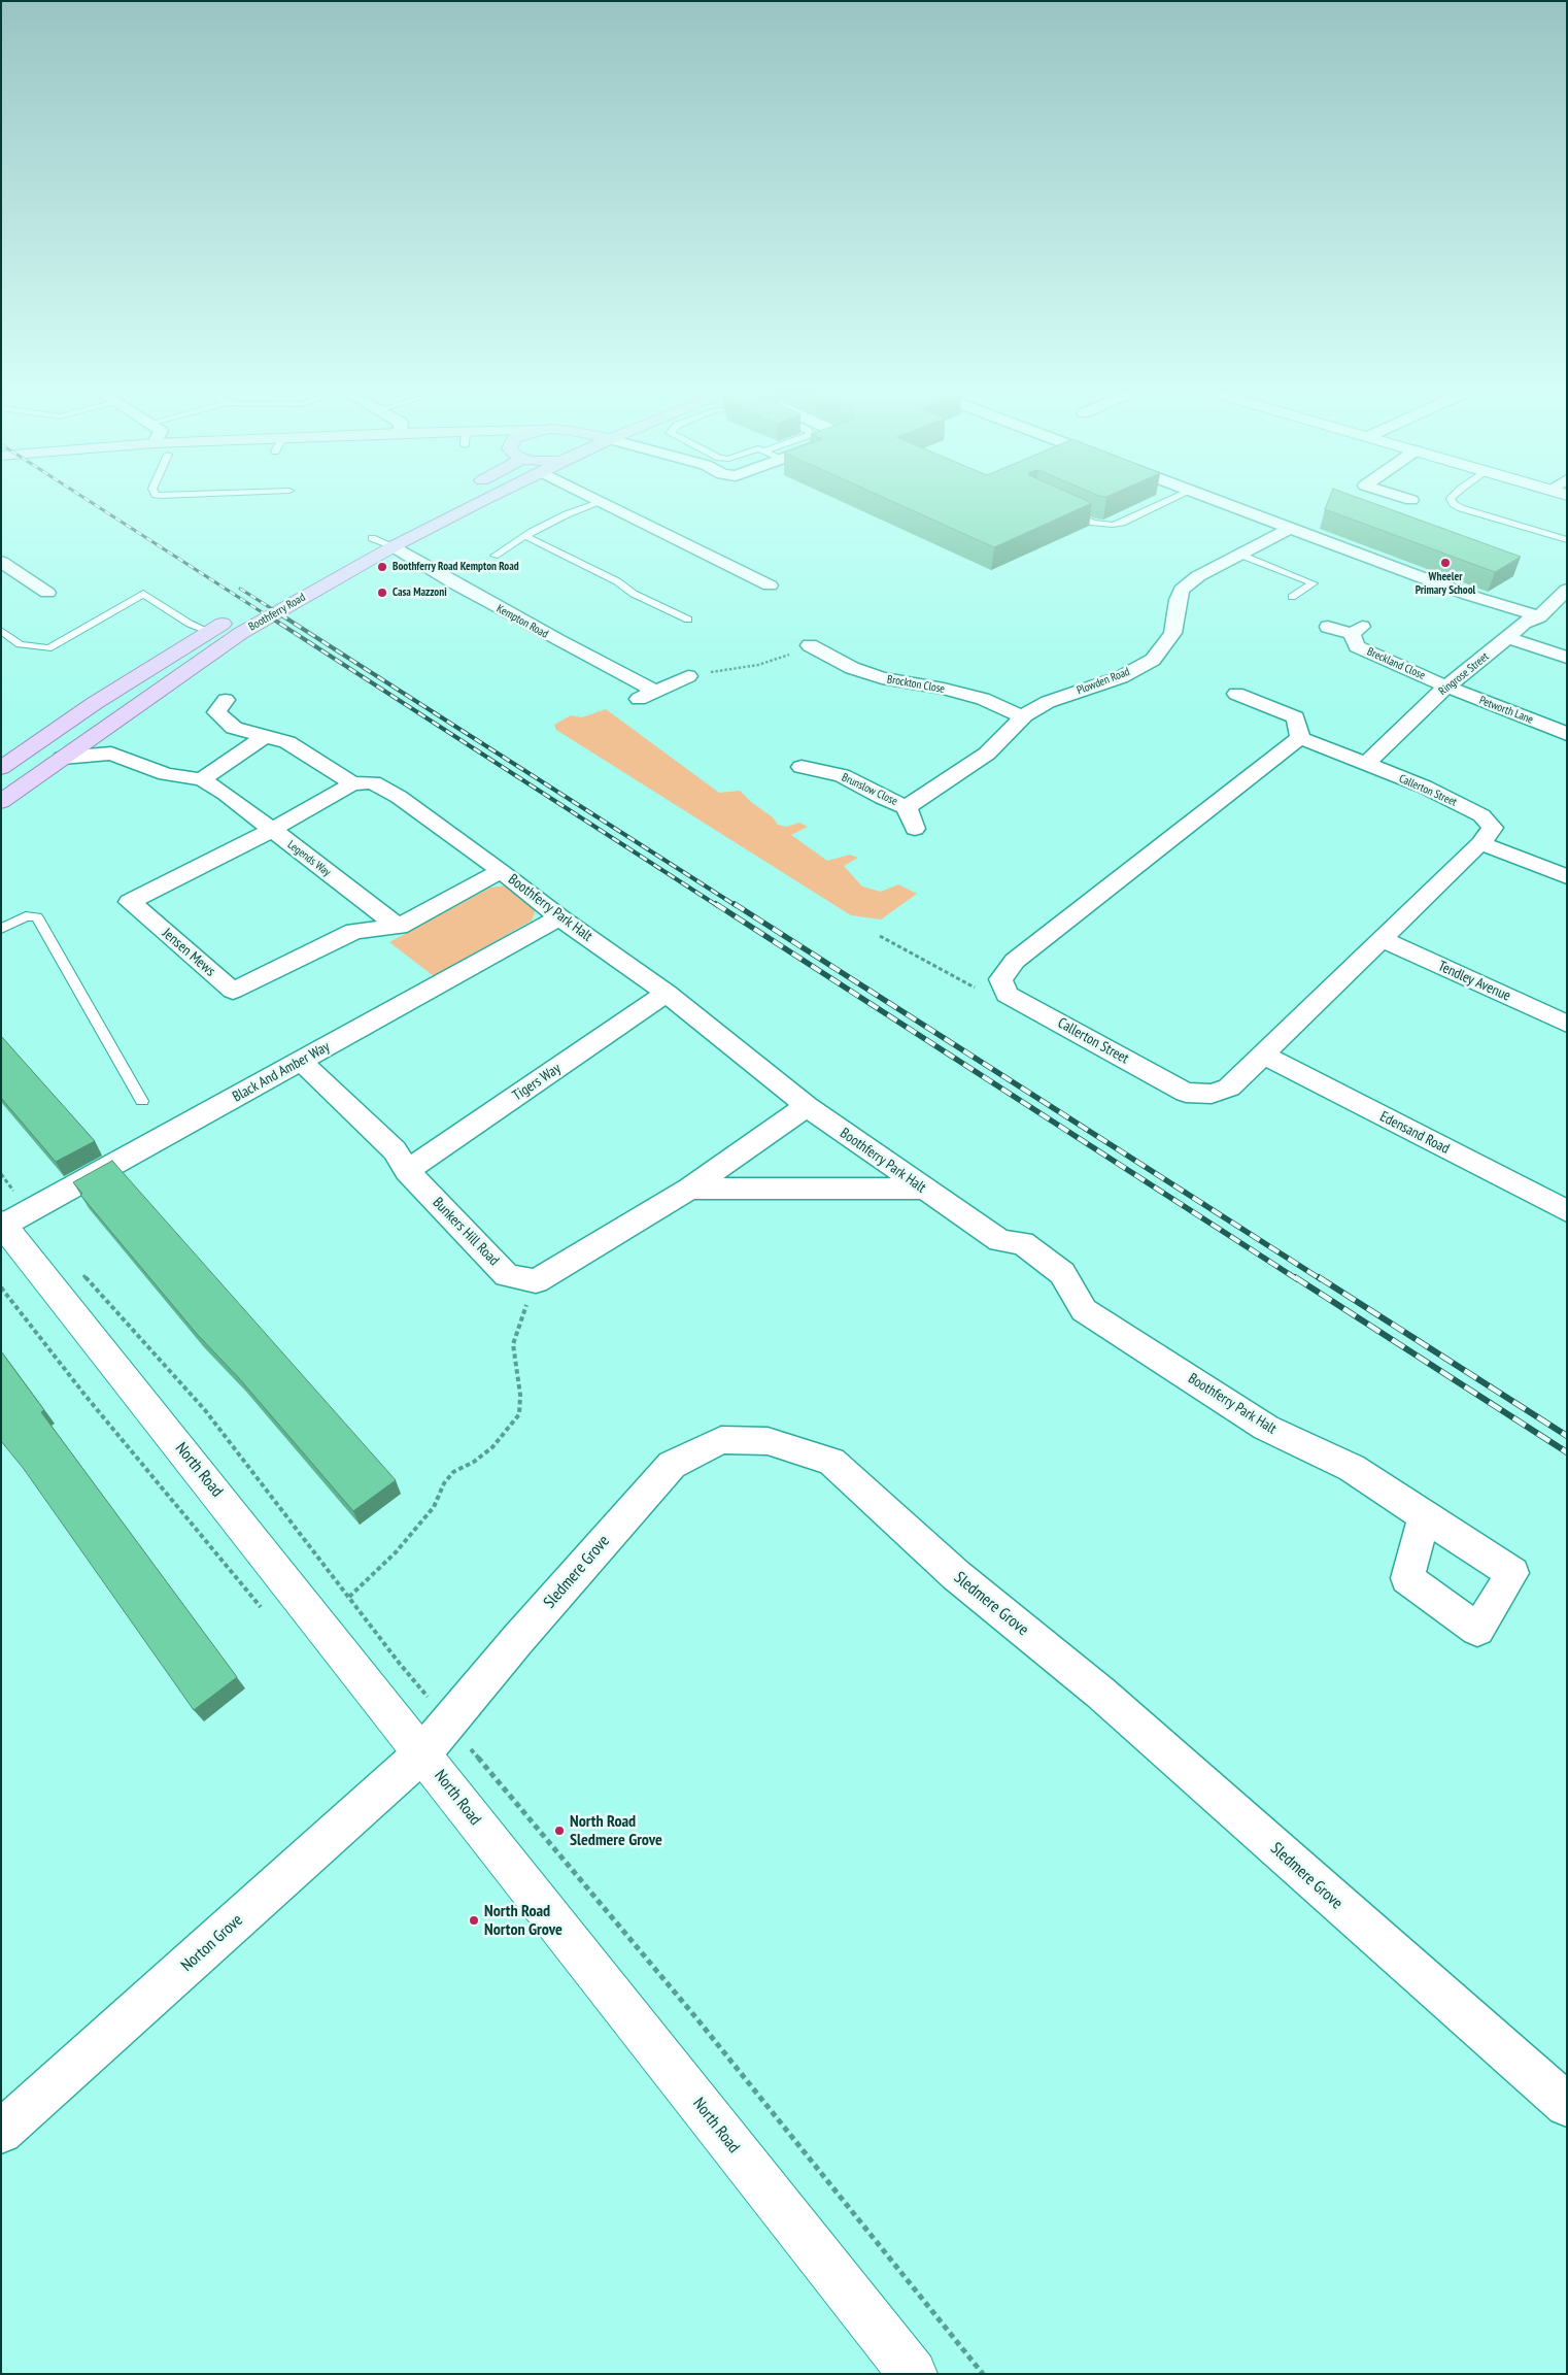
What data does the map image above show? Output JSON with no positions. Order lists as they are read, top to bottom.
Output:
{
  "streets": {
    "main road": ["Boothferry Road"],
    "street": [
      "Kempton Road",
      "Breckland Close",
      "Ringrose Street",
      "Plowden Road",
      "Brockton Close",
      "Petworth Lane",
      "Brunslow Close",
      "Callerton Street",
      "Legends Way",
      "Boothferry Park Halt",
      "Jensen Mews",
      "Tendley Avenue",
      "Black And Amber Way",
      "Tigers Way",
      "Edensand Road",
      "Bunkers Hill Road",
      "North Road",
      "Sledmere Grove",
      "Norton Grove"
    ]
  },
  "crossings": [
    ["Boothferry Road", "Kempton Road"],
    ["Boothferry Road", "Legends Way"],
    ["Breckland Close", "Ringrose Street"],
    ["Breckland Close", "Petworth Lane"],
    ["Ringrose Street", "Petworth Lane"],
    ["Ringrose Street", "Callerton Street"],
    ["Plowden Road", "Brockton Close"],
    ["Plowden Road", "Brunslow Close"],
    ["Callerton Street", "Tendley Avenue"],
    ["Callerton Street", "Edensand Road"],
    ["Legends Way", "Jensen Mews"],
    ["Boothferry Park Halt", "Black And Amber Way"],
    ["Boothferry Park Halt", "Tigers Way"],
    ["Black And Amber Way", "Bunkers Hill Road"],
    ["Black And Amber Way", "North Road"],
    ["Tigers Way", "Bunkers Hill Road"],
    ["North Road", "Sledmere Grove"],
    ["North Road", "Norton Grove"],
    ["Sledmere Grove", "Norton Grove"]
  ],
  "places": [
    "Wheeler Primary School",
    "Boothferry Road Kempton Road",
    "Casa Mazzoni",
    "North Road Sledmere Grove",
    "North Road Norton Grove"
  ]
}
